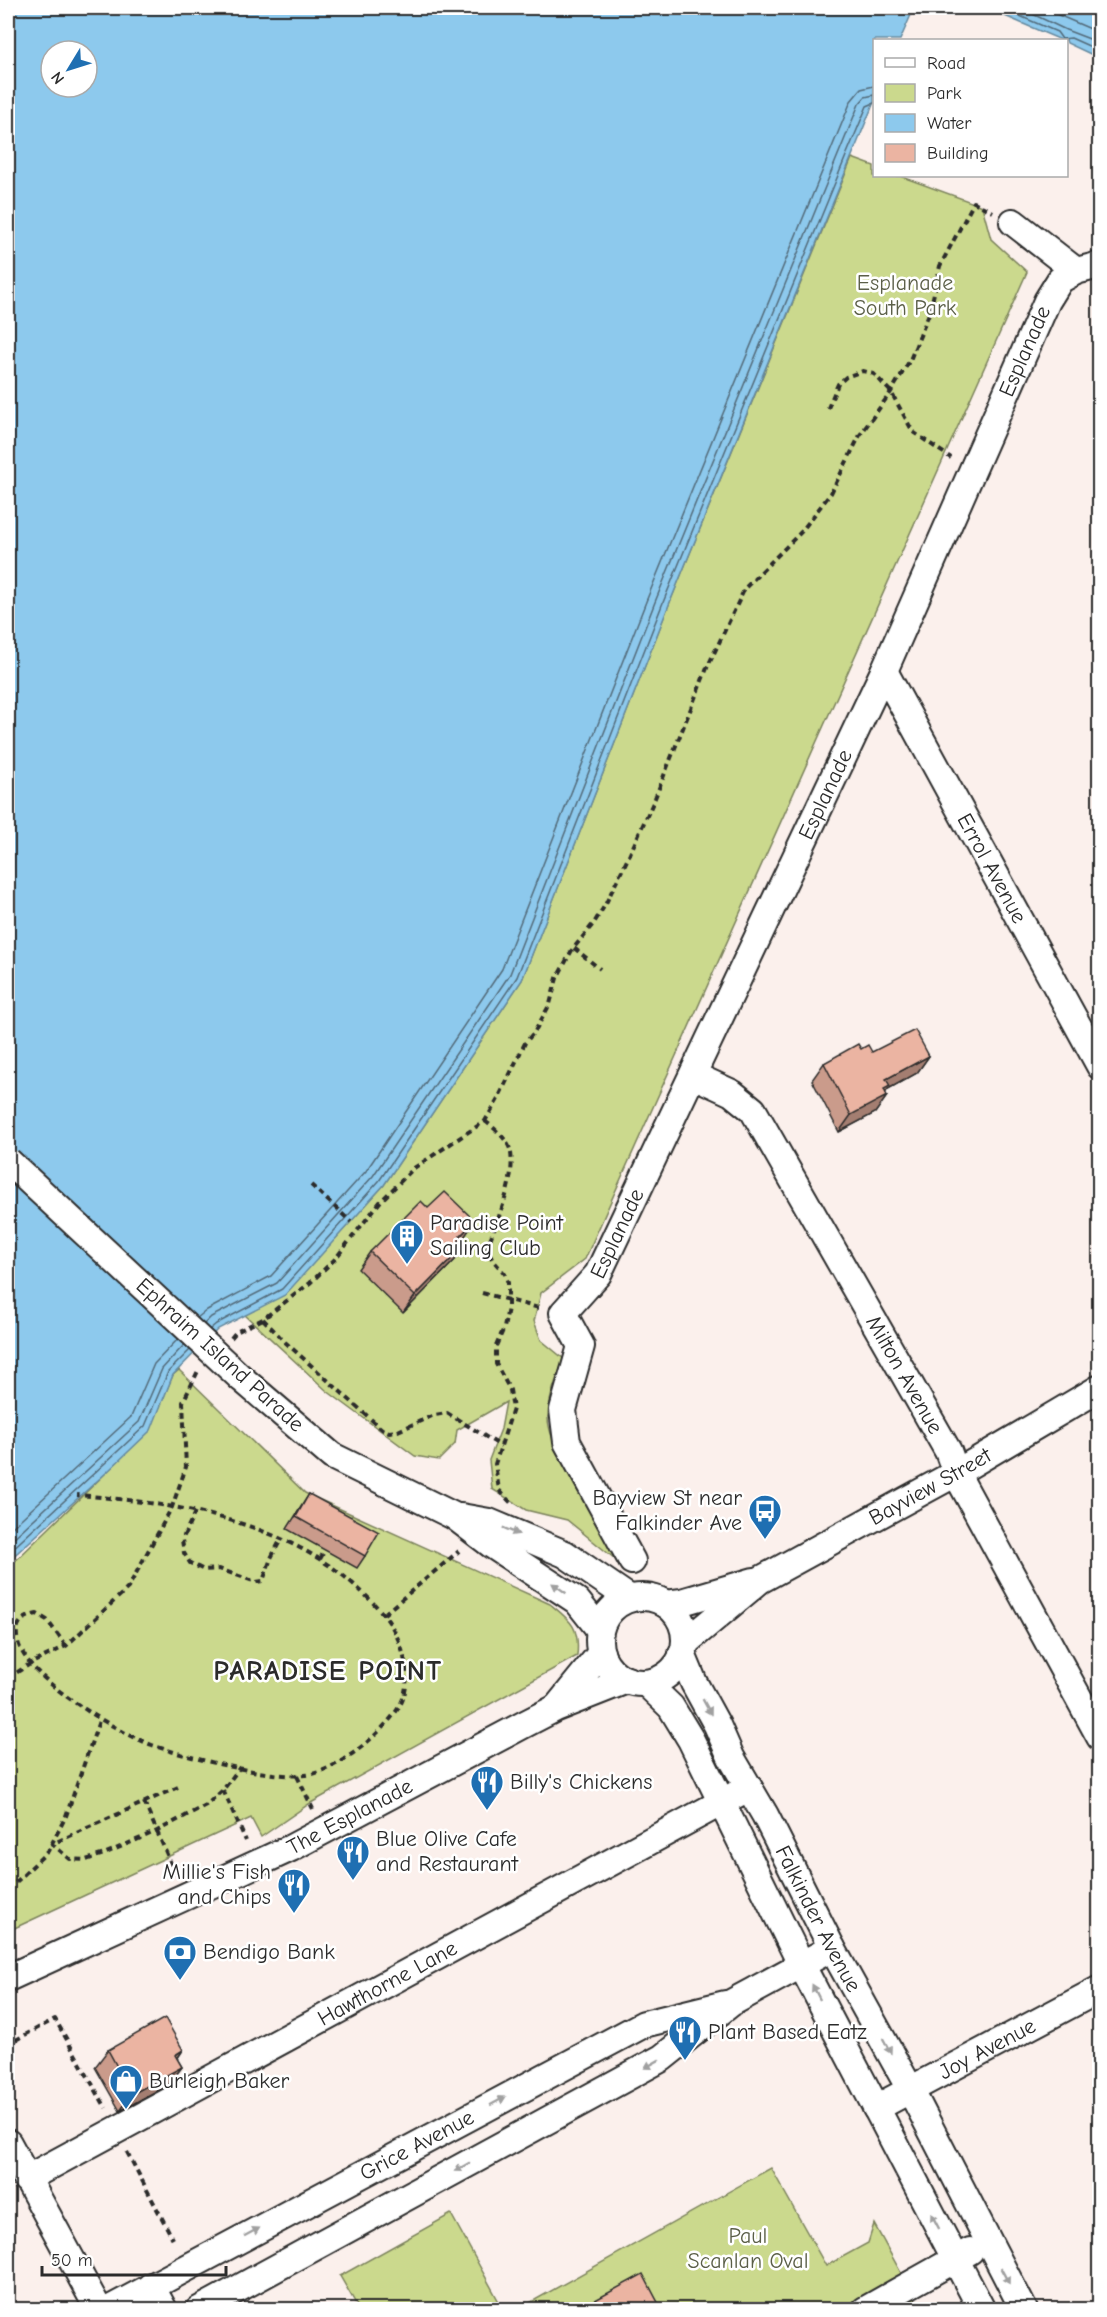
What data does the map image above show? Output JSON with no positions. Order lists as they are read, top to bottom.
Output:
{
  "streets": {
    "street": [
      "Esplanade",
      "Errol Avenue",
      "Ephraim Island Parade",
      "Milton Avenue",
      "Bayview Street",
      "The Esplanade",
      "Falkinder Avenue",
      "Hawthorne Lane",
      "Joy Avenue",
      "Grice Avenue"
    ]
  },
  "crossings": [
    ["Esplanade", "Errol Avenue"],
    ["Esplanade", "Milton Avenue"],
    ["Ephraim Island Parade", "Bayview Street"],
    ["Ephraim Island Parade", "The Esplanade"],
    ["Ephraim Island Parade", "Falkinder Avenue"],
    ["Milton Avenue", "Bayview Street"],
    ["Bayview Street", "The Esplanade"],
    ["Bayview Street", "Falkinder Avenue"],
    ["The Esplanade", "Falkinder Avenue"],
    ["Falkinder Avenue", "Hawthorne Lane"],
    ["Falkinder Avenue", "Joy Avenue"],
    ["Falkinder Avenue", "Grice Avenue"]
  ],
  "districts": ["PARADISE POINT"],
  "parks": ["Esplanade South Park", "Paul Scanlan Oval"],
  "places": {
    "building": ["Paradise Point Sailing Club"],
    "bus stop": ["Bayview St near Falkinder Ave"],
    "restaurant": [
      "Billy's Chickens",
      "Blue Olive Cafe and Restaurant",
      "Millie's Fish and Chips",
      "Plant Based Eatz"
    ],
    "bank": ["Bendigo Bank"],
    "shop": ["Burleigh Baker"]
  },
  "legend": [
    "Road",
    "Park",
    "Water",
    "Building"
  ],
  "scale_bar": "50 m",
  "north": "bottom left"
}
